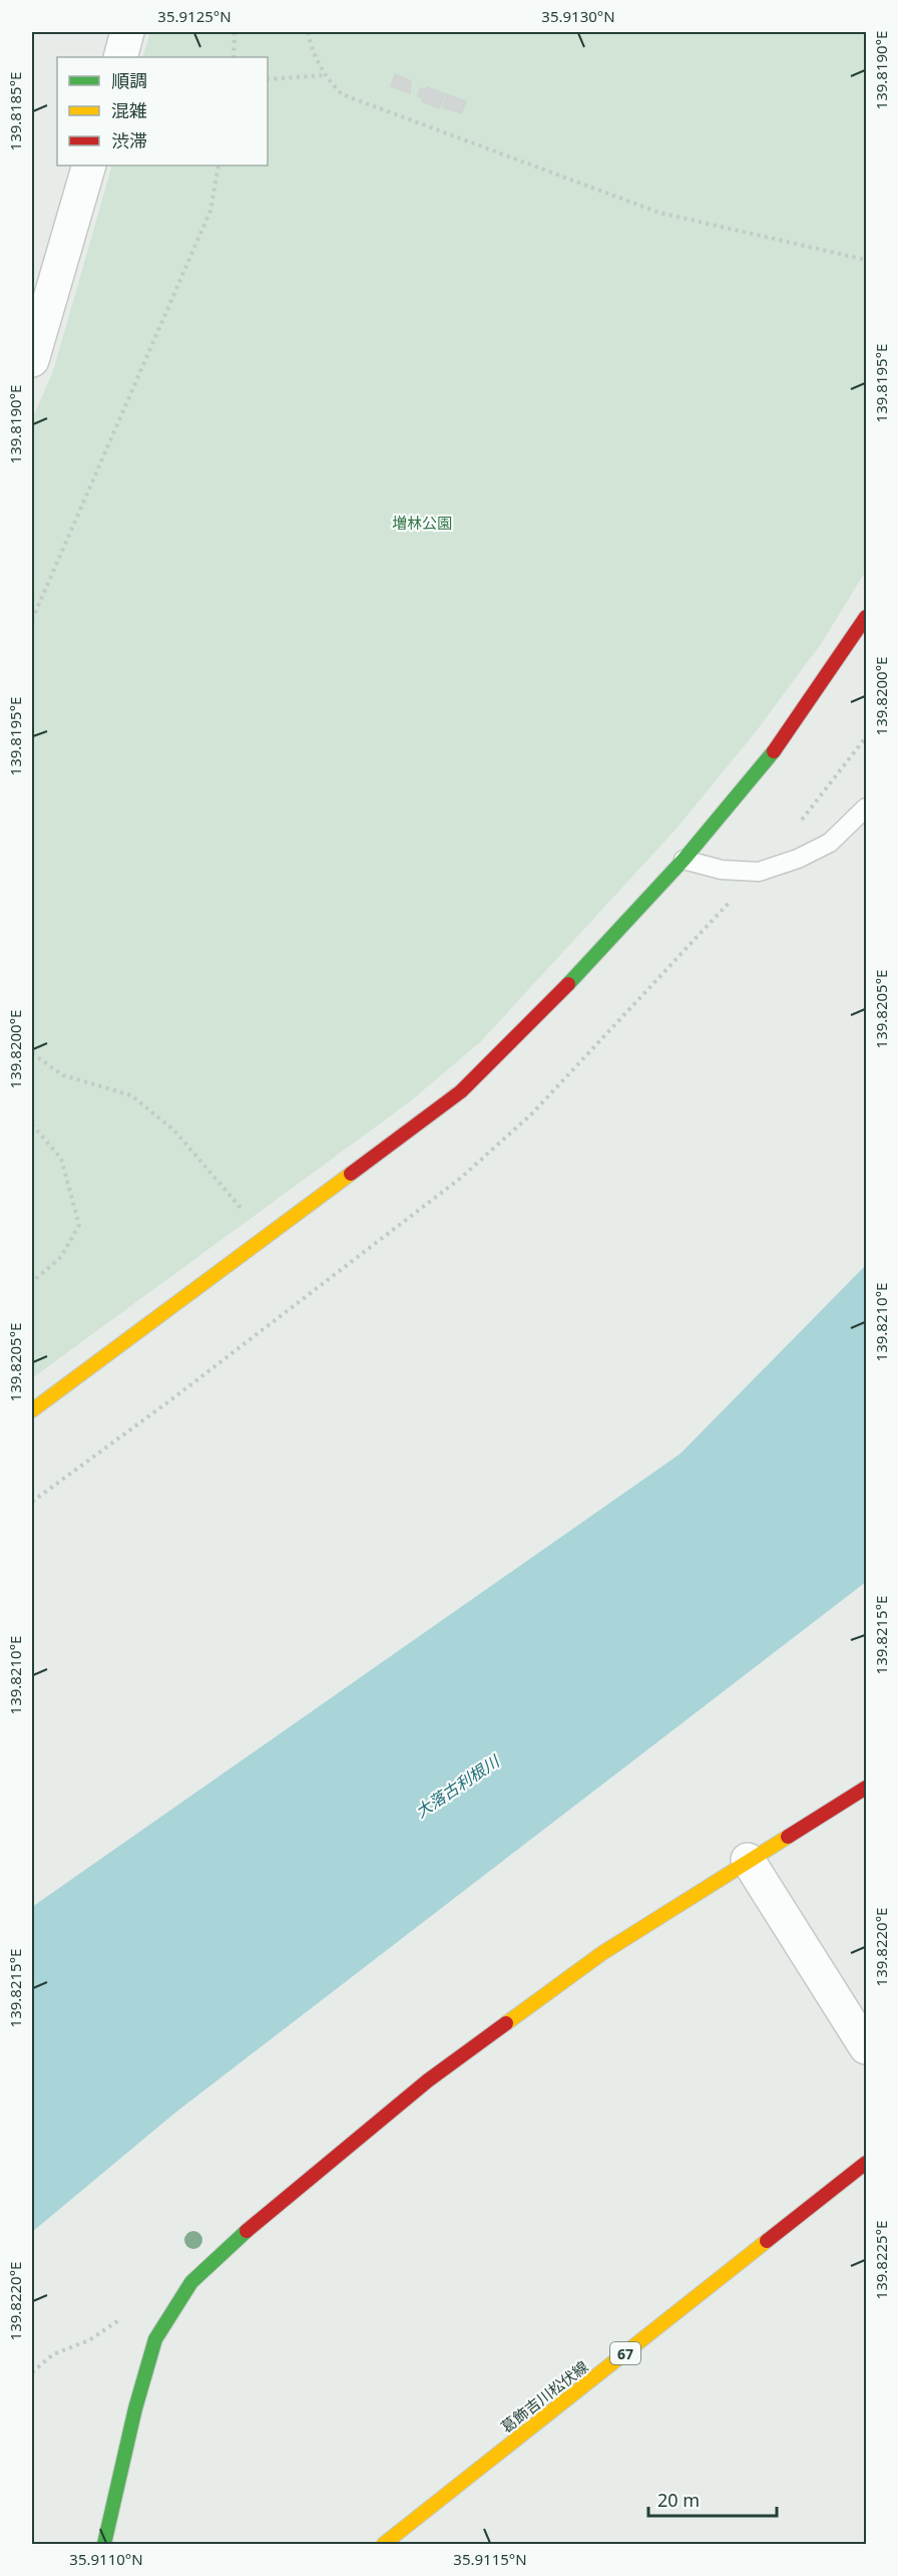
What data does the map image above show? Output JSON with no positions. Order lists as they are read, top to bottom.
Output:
{
  "streets": {
    "street": ["67", "葛飾吉川松伏線"]
  },
  "water": ["大落古利根川"],
  "parks": ["増林公園"],
  "legend": ["順調", "混雑", "渋滞"],
  "scale_bar": "20 m",
  "coordinates": [
    "35.9125°N",
    "35.9130°N",
    "139.8190°E",
    "139.8185°E",
    "139.8195°E",
    "139.8200°E",
    "139.8205°E",
    "139.8210°E",
    "139.8215°E",
    "139.8220°E",
    "139.8225°E",
    "35.9110°N",
    "35.9115°N"
  ]
}
